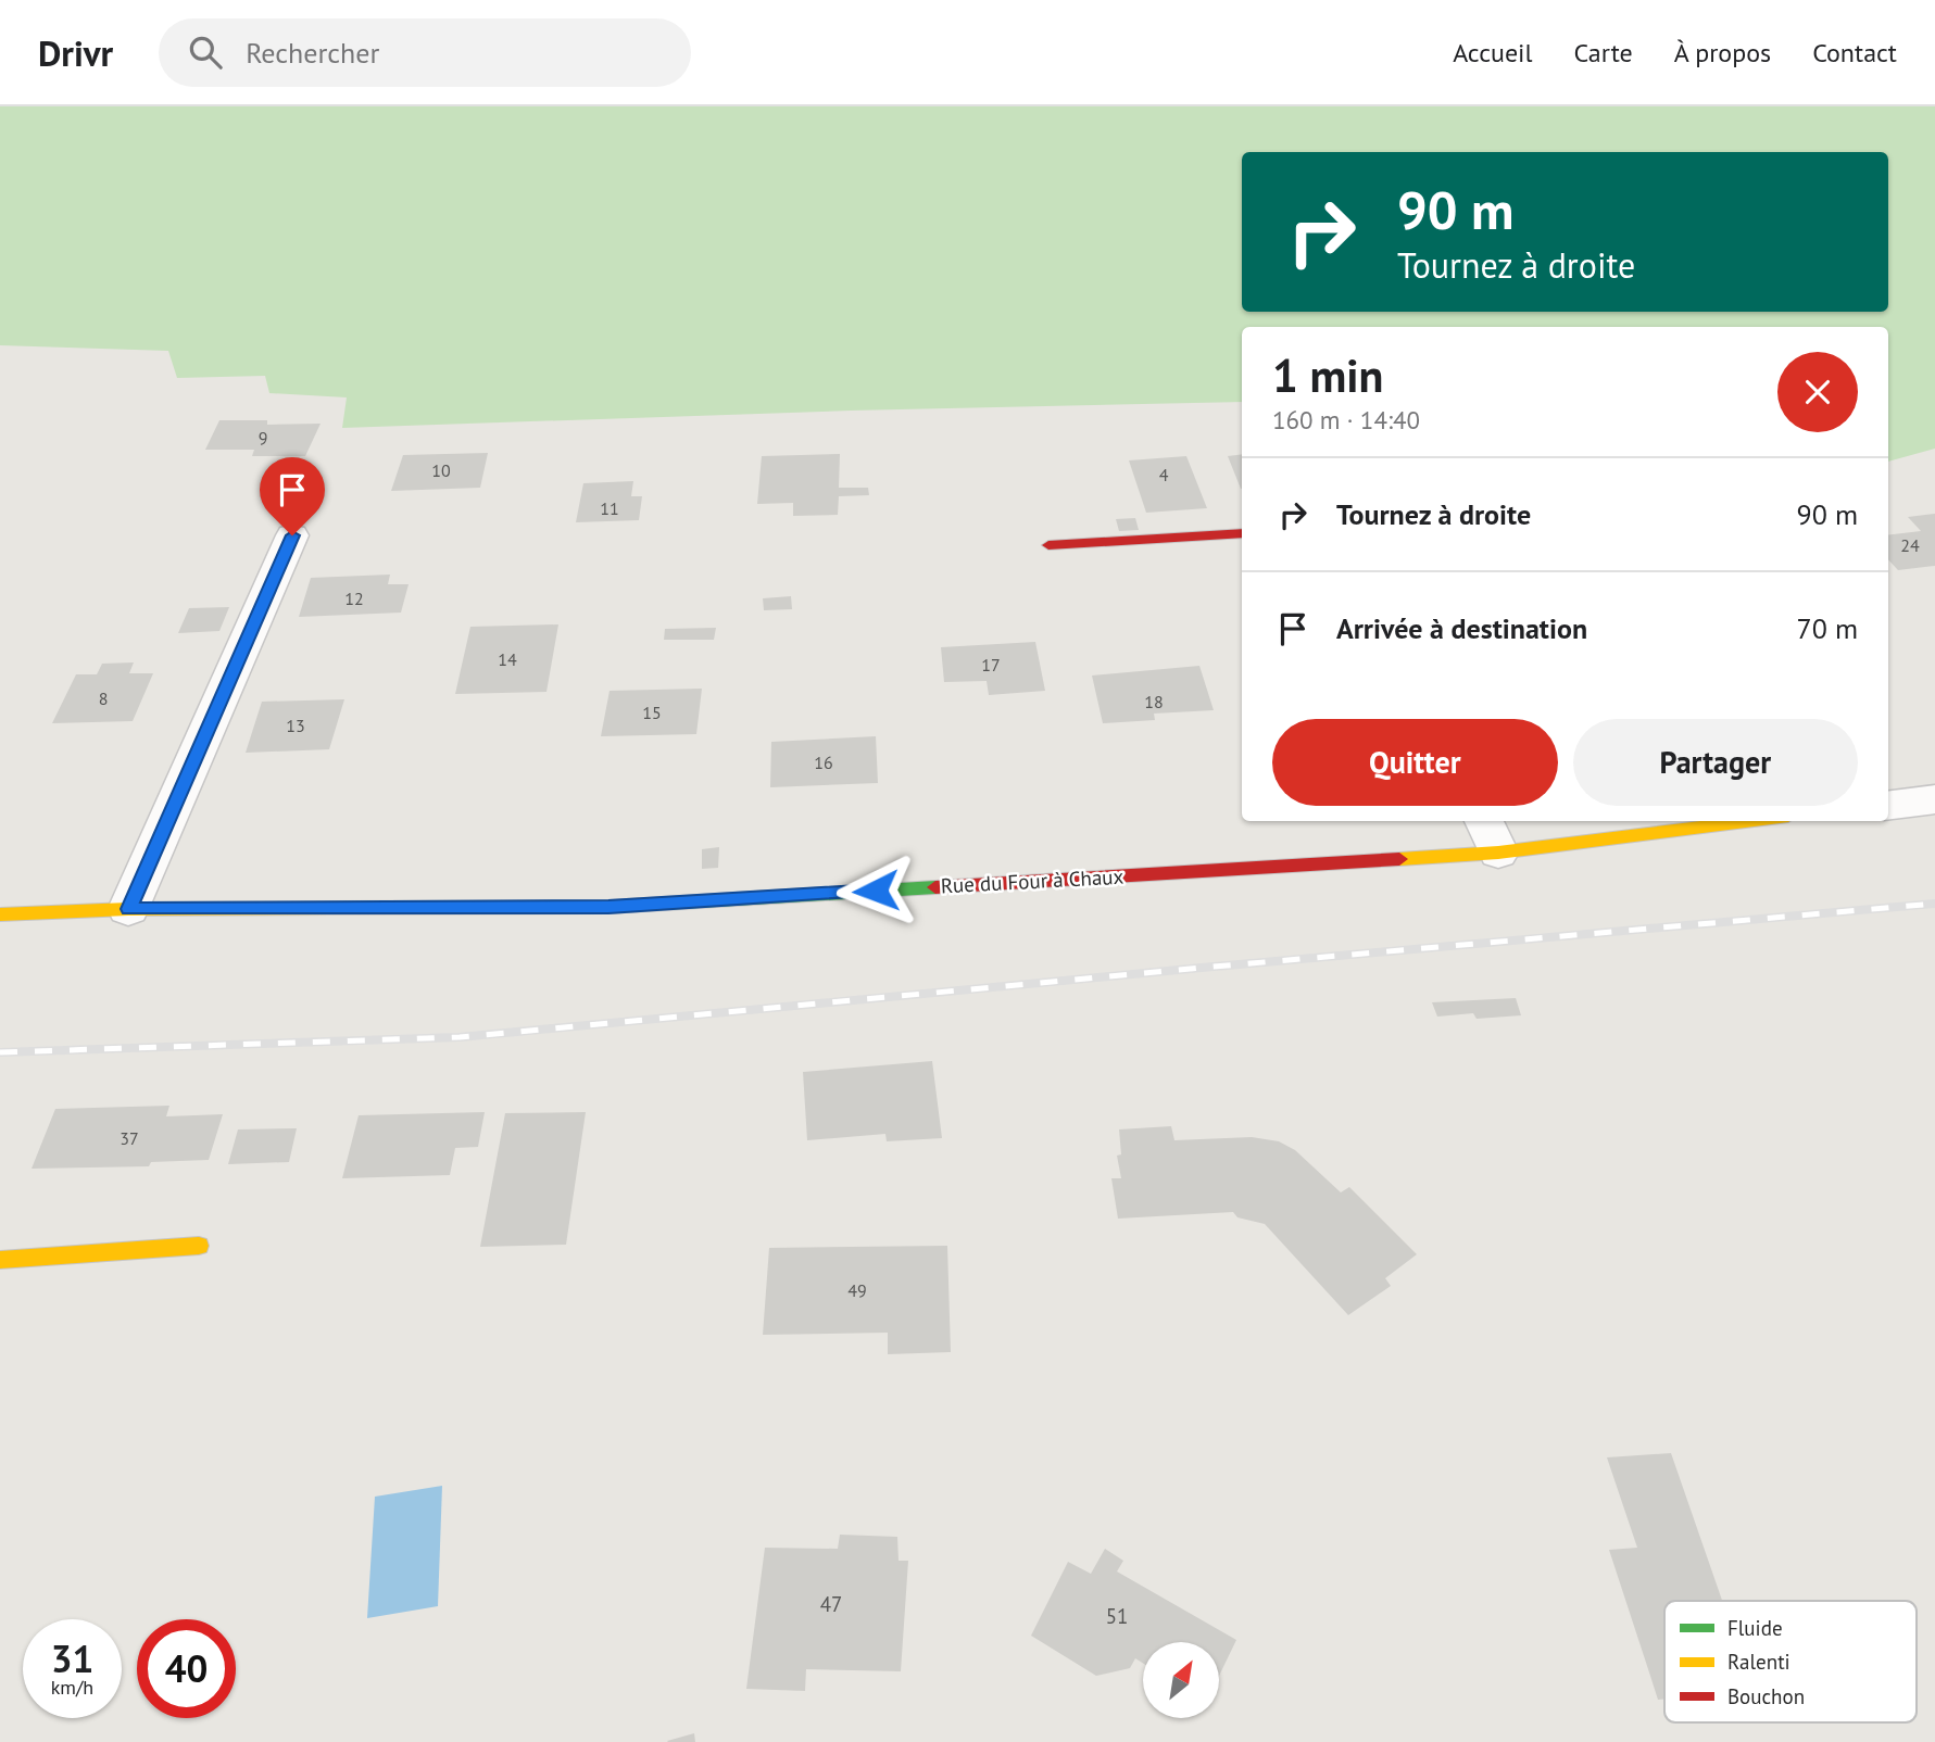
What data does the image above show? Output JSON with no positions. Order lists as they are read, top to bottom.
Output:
{
  "streets": {
    "street": ["Rue du Four à Chaux"]
  },
  "house_numbers": [
    "9",
    "10",
    "4",
    "11",
    "24",
    "12",
    "14",
    "17",
    "8",
    "18",
    "15",
    "13",
    "16",
    "37",
    "49",
    "47",
    "51"
  ],
  "legend": ["Fluide", "Ralenti", "Bouchon"],
  "north": "top right",
  "page": {
    "header": "Drivr",
    "search": "Rechercher",
    "nav": [
      "Accueil",
      "Carte",
      "À propos",
      "Contact"
    ],
    "turn": ["90 m", "Tournez à droite"],
    "heading": ["1 min", "160 m · 14:40"],
    "list": [
      {
        "name": "Tournez à droite",
        "value": "90 m"
      },
      {
        "name": "Arrivée à destination",
        "value": "70 m"
      }
    ],
    "buttons": ["Quitter", "Partager"],
    "speed": "31 km/h",
    "limit": "40"
  }
}
